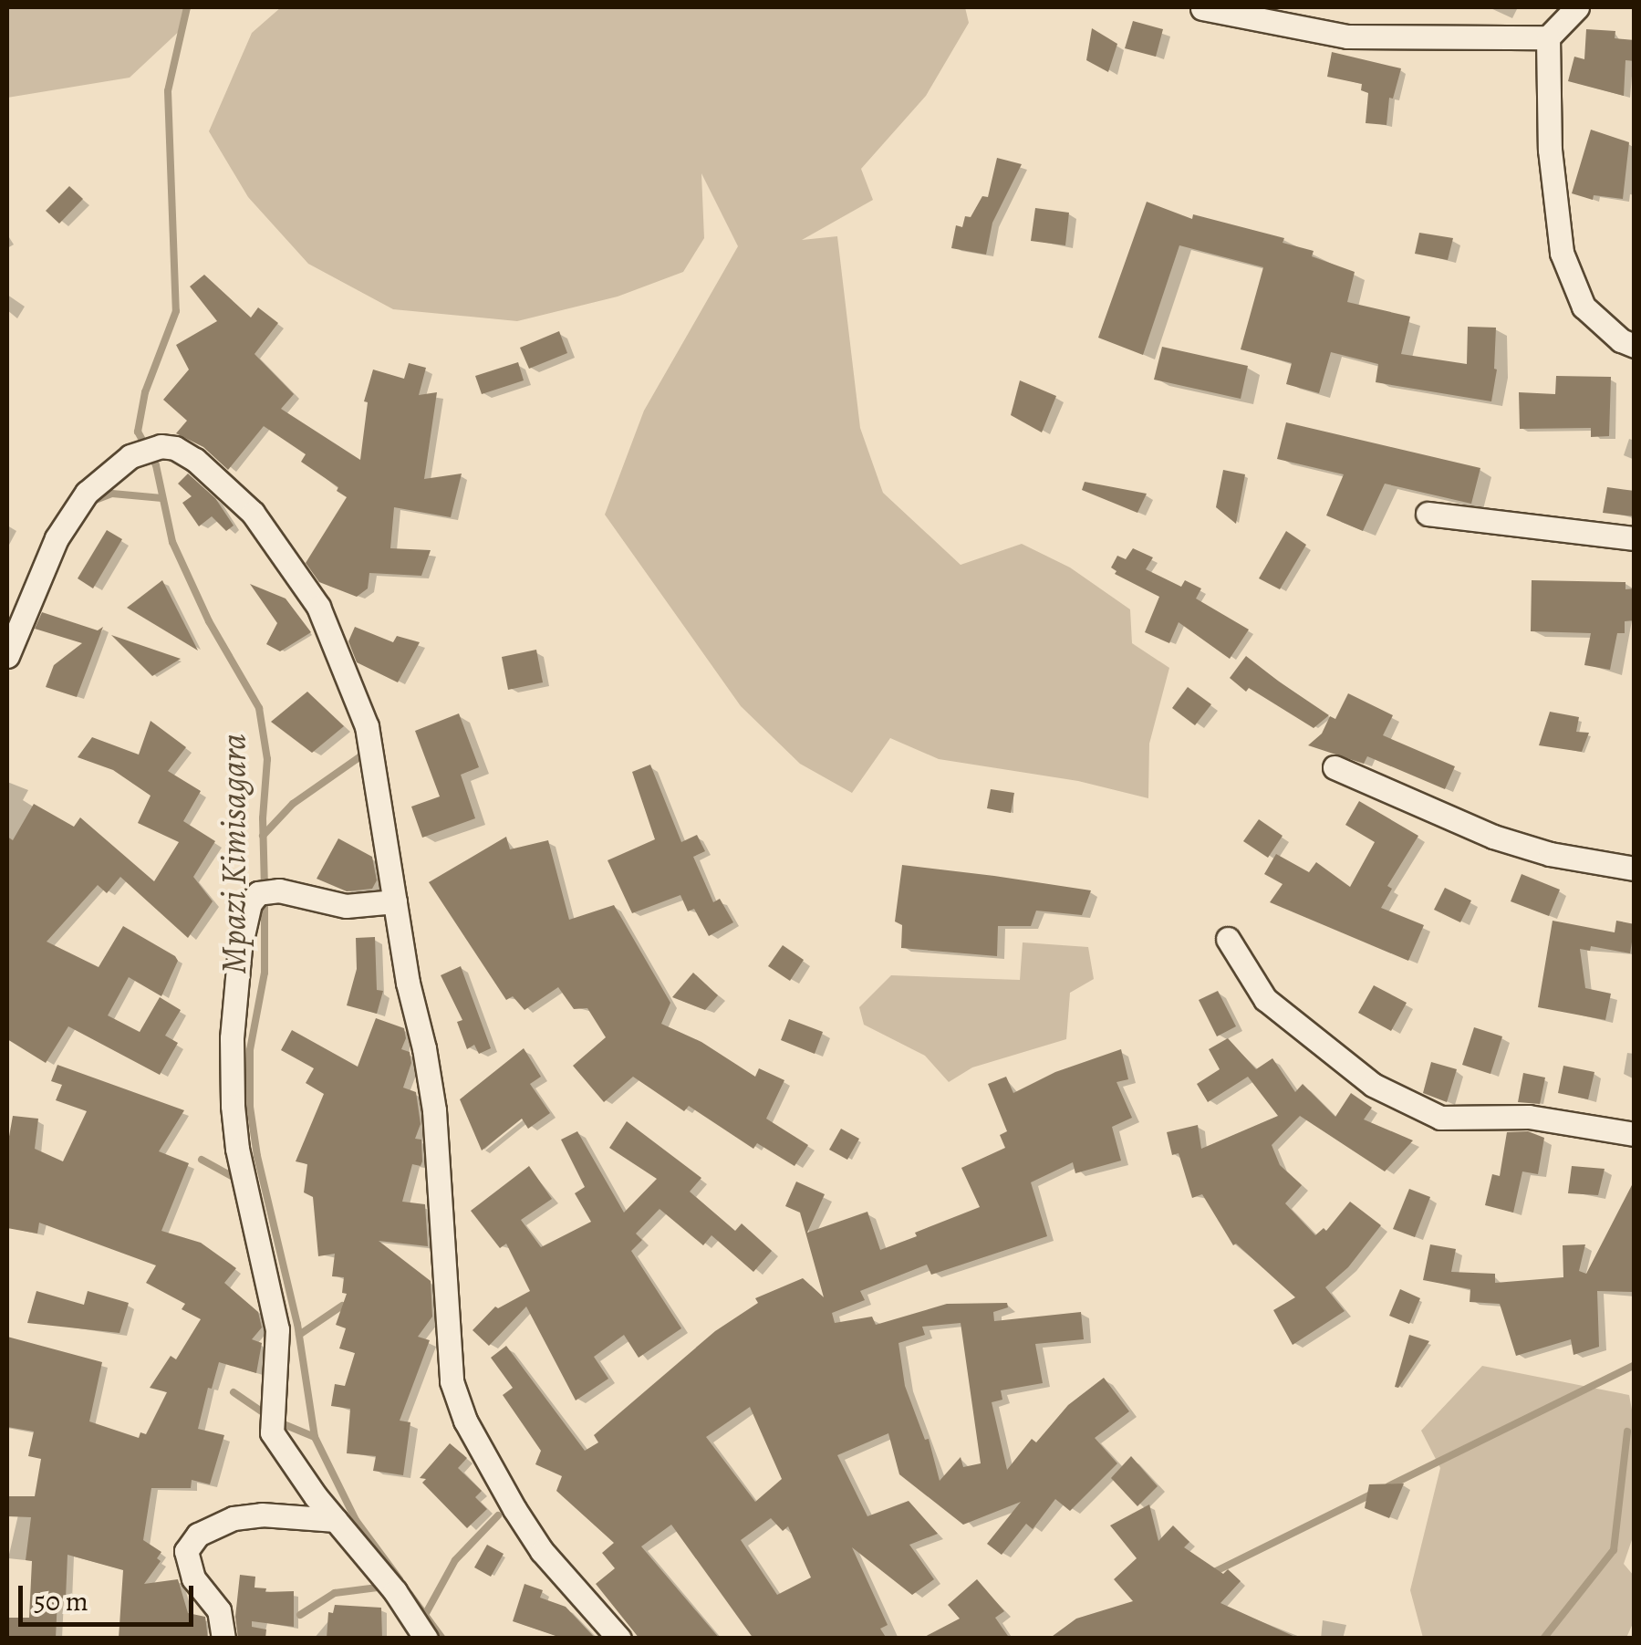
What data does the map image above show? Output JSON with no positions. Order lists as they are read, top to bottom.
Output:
{
  "water": ["Mpazi Kimisagara"],
  "scale_bar": "50 m"
}
